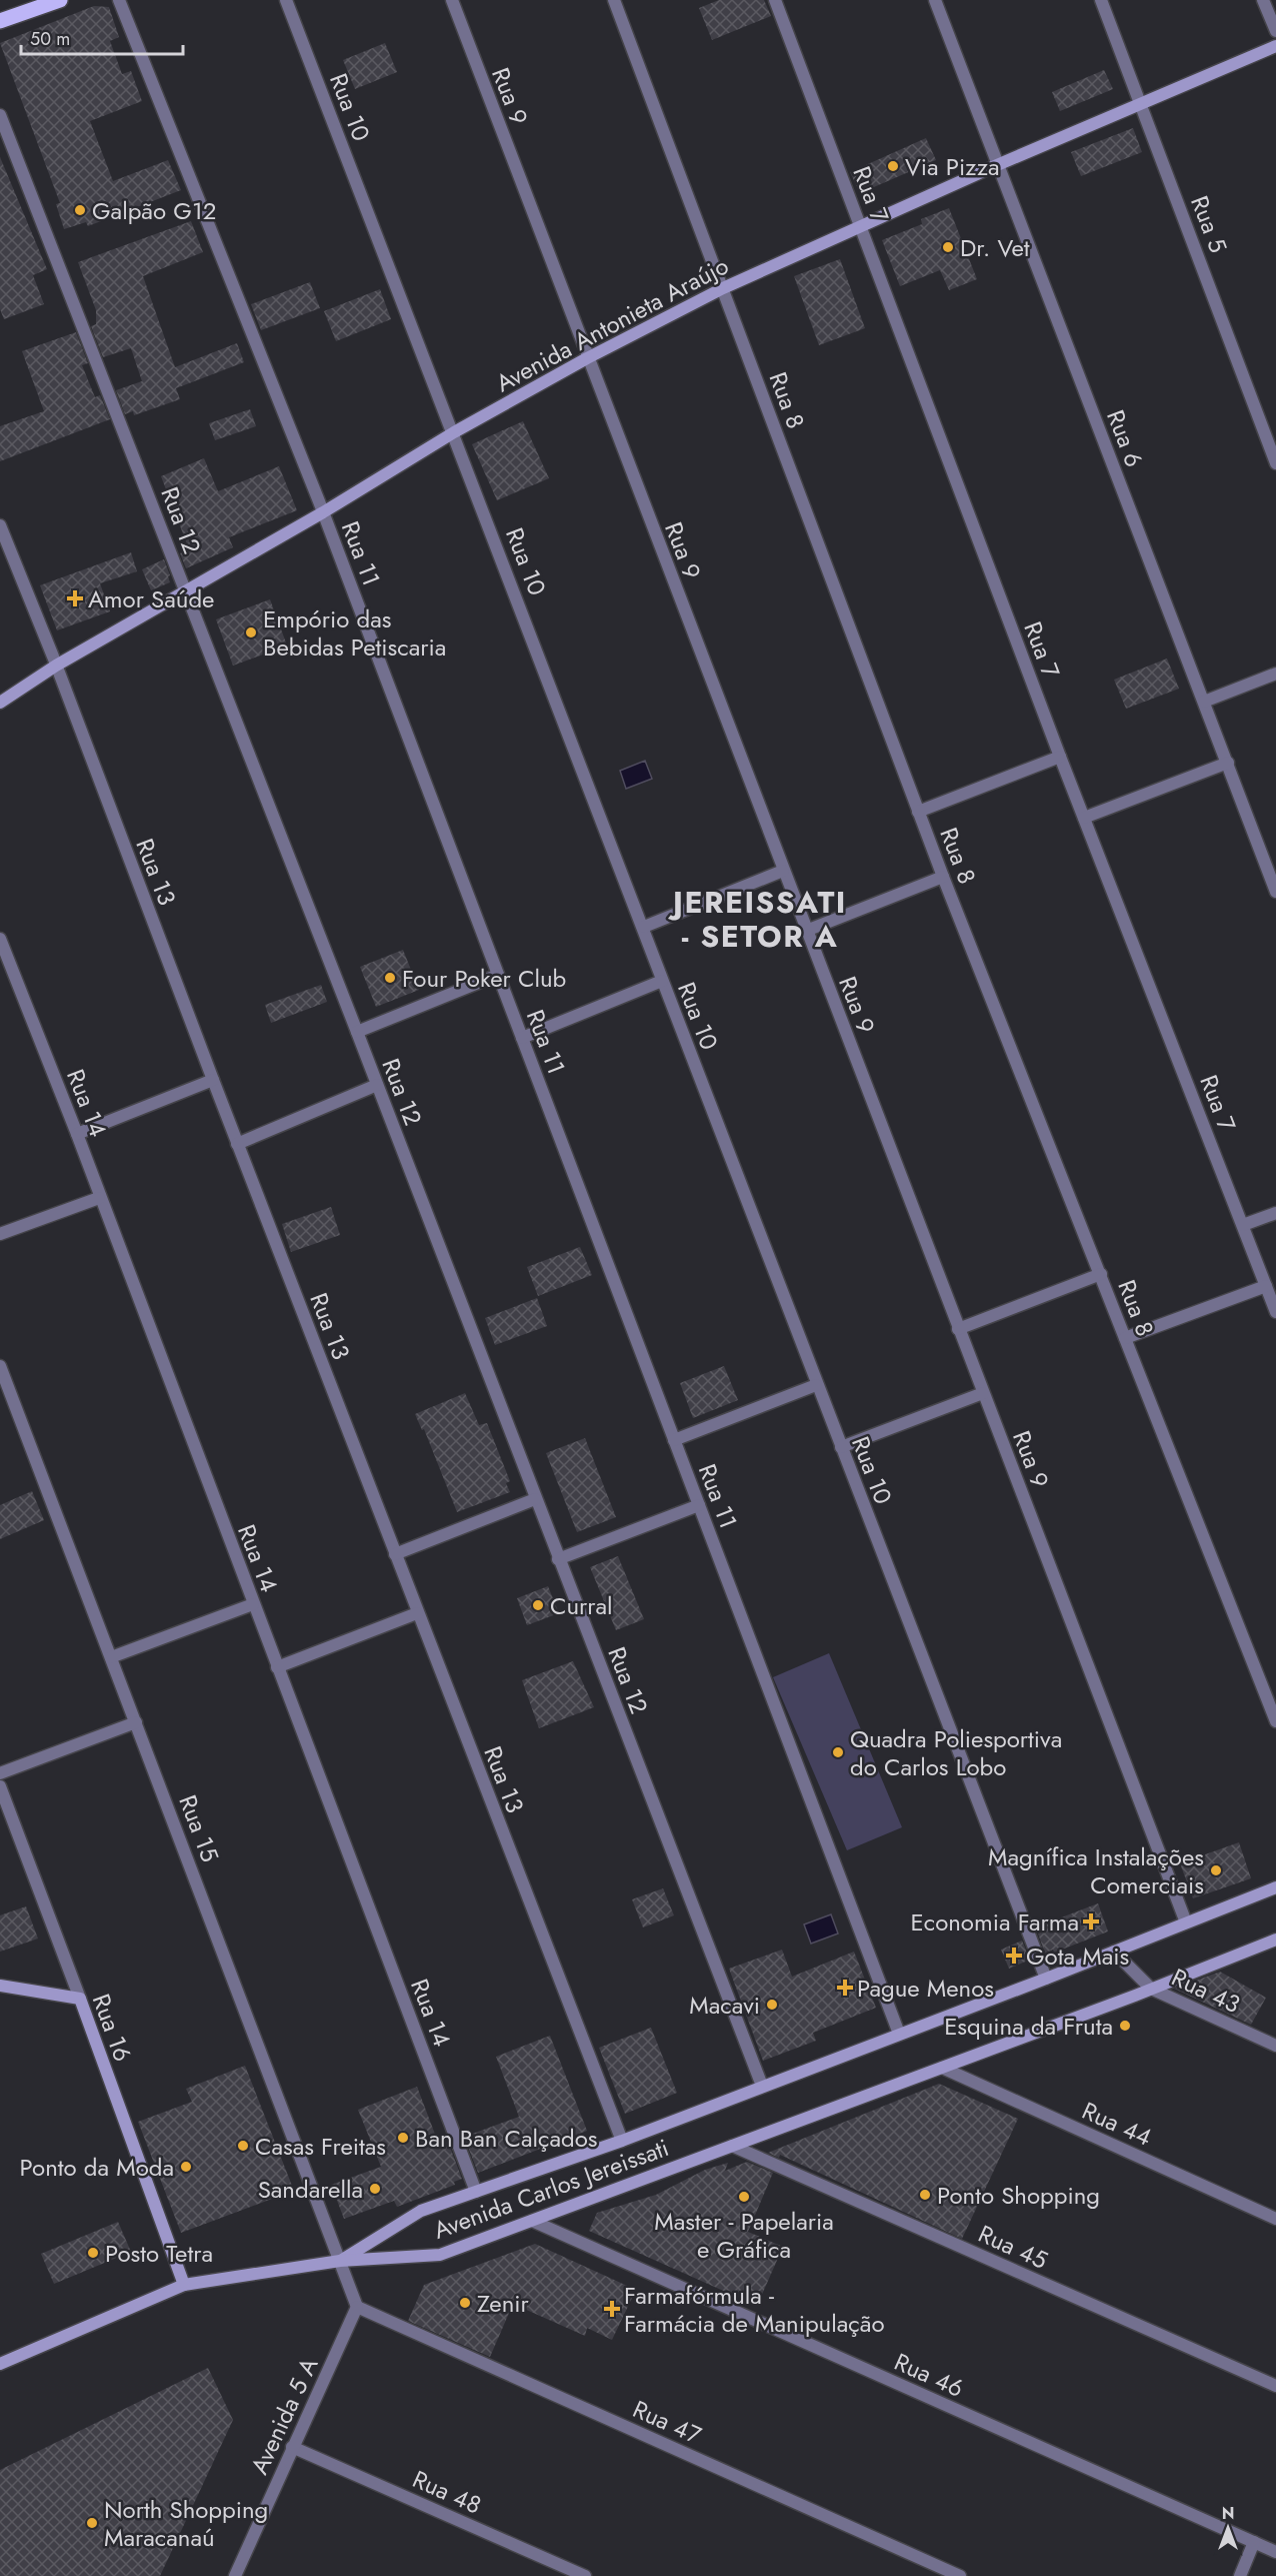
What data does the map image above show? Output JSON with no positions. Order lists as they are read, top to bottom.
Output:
{
  "streets": {
    "street": [
      "Rua 9",
      "Rua 10",
      "Rua 7",
      "Rua 5",
      "Avenida Antonieta Araújo",
      "Rua 8",
      "Rua 6",
      "Rua 12",
      "Rua 11",
      "Rua 13",
      "Rua 14",
      "Rua 15",
      "Rua 43",
      "Rua 16",
      "Rua 44",
      "Avenida Carlos Jereissati",
      "Rua 45",
      "Rua 46",
      "Avenida 5 A",
      "Rua 47",
      "Rua 48"
    ]
  },
  "crossings": [
    ["Rua 9", "Avenida Antonieta Araújo"],
    ["Rua 9", "Avenida Carlos Jereissati"],
    ["Rua 10", "Avenida Antonieta Araújo"],
    ["Rua 10", "Avenida Carlos Jereissati"],
    ["Rua 7", "Avenida Antonieta Araújo"],
    ["Rua 5", "Avenida Antonieta Araújo"],
    ["Avenida Antonieta Araújo", "Rua 8"],
    ["Avenida Antonieta Araújo", "Rua 6"],
    ["Avenida Antonieta Araújo", "Rua 12"],
    ["Avenida Antonieta Araújo", "Rua 11"],
    ["Avenida Antonieta Araújo", "Rua 13"],
    ["Rua 12", "Avenida Carlos Jereissati"],
    ["Rua 11", "Avenida Carlos Jereissati"],
    ["Rua 13", "Avenida Carlos Jereissati"],
    ["Rua 14", "Avenida Carlos Jereissati"],
    ["Rua 15", "Avenida Carlos Jereissati"],
    ["Rua 15", "Avenida 5 A"],
    ["Rua 15", "Rua 47"],
    ["Rua 43", "Avenida Carlos Jereissati"],
    ["Rua 44", "Avenida Carlos Jereissati"],
    ["Avenida Carlos Jereissati", "Rua 45"],
    ["Avenida Carlos Jereissati", "Rua 46"],
    ["Avenida 5 A", "Rua 47"],
    ["Avenida 5 A", "Rua 48"]
  ],
  "districts": ["JEREISSATI - SETOR A"],
  "places": {
    "other": [
      "Via Pizza",
      "Galpão G12",
      "Dr. Vet",
      "Empório das Bebidas Petiscaria",
      "Four Poker Club",
      "Curral",
      "Quadra Poliesportiva do Carlos Lobo",
      "Magnífica Instalações Comerciais",
      "Macavi",
      "Esquina da Fruta",
      "Ban Ban Calçados",
      "Casas Freitas",
      "Ponto da Moda",
      "Sandarella",
      "Ponto Shopping",
      "Master - Papelaria e Gráfica",
      "Posto Tetra",
      "Zenir",
      "North Shopping Maracanaú"
    ],
    "health": [
      "Amor Saúde",
      "Economia Farma",
      "Gota Mais",
      "Pague Menos",
      "Farmafórmula - Farmácia de Manipulação"
    ]
  },
  "scale_bar": "50 m",
  "north": "top"
}
